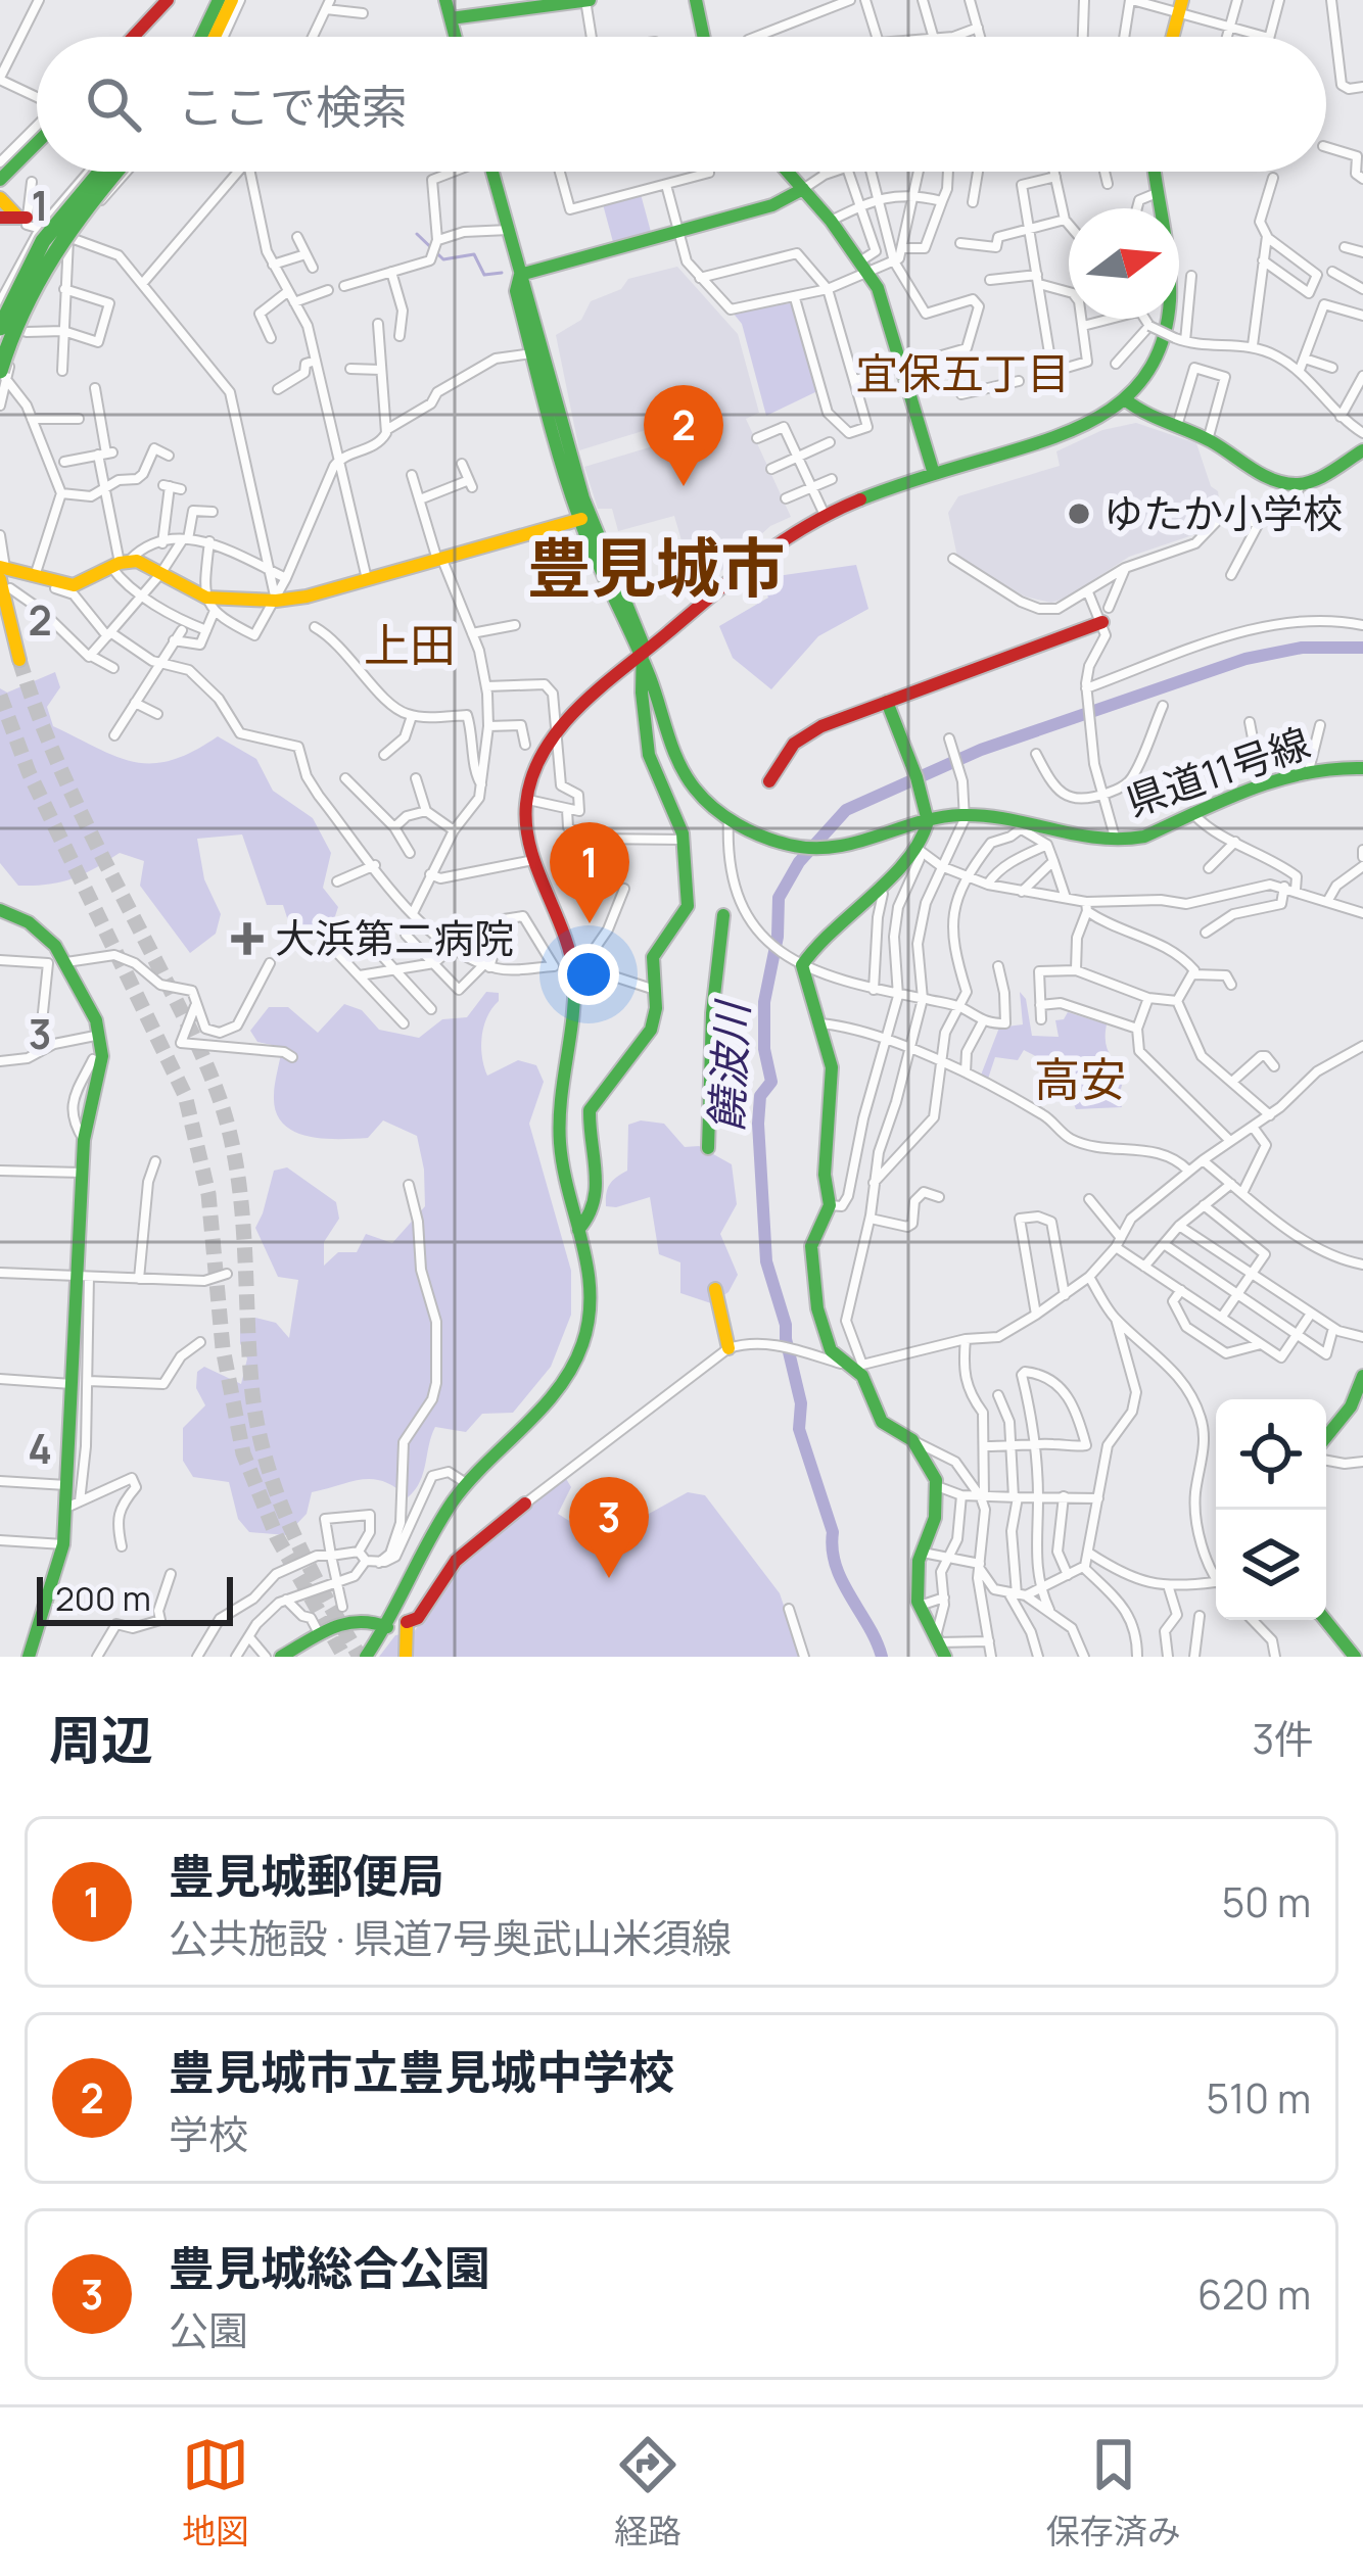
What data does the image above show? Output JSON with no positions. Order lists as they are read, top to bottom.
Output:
{
  "streets": {
    "main road": ["県道11号線"]
  },
  "districts": [
    "宜保五丁目",
    "豊見城市",
    "上田",
    "高安"
  ],
  "water": ["饒波川"],
  "places": {
    "other": ["ゆたか小学校"],
    "health": ["大浜第二病院"]
  },
  "scale_bar": "200 m",
  "north": "right",
  "page": {
    "search": "ここで検索",
    "pins": ["2", "1", "3"],
    "scale": "200 m",
    "heading": ["周辺", "3件"],
    "list": [
      {
        "mark": "1",
        "name": "豊見城郵便局",
        "note": "公共施設 · 県道7号奥武山米須線",
        "value": "50 m"
      },
      {
        "mark": "2",
        "name": "豊見城市立豊見城中学校",
        "note": "学校",
        "value": "510 m"
      },
      {
        "mark": "3",
        "name": "豊見城総合公園",
        "note": "公園",
        "value": "620 m"
      }
    ],
    "nav": ["地図", "経路", "保存済み"]
  },
  "grid": {
    "rows": [
      "1",
      "2",
      "3",
      "4"
    ]
  }
}
